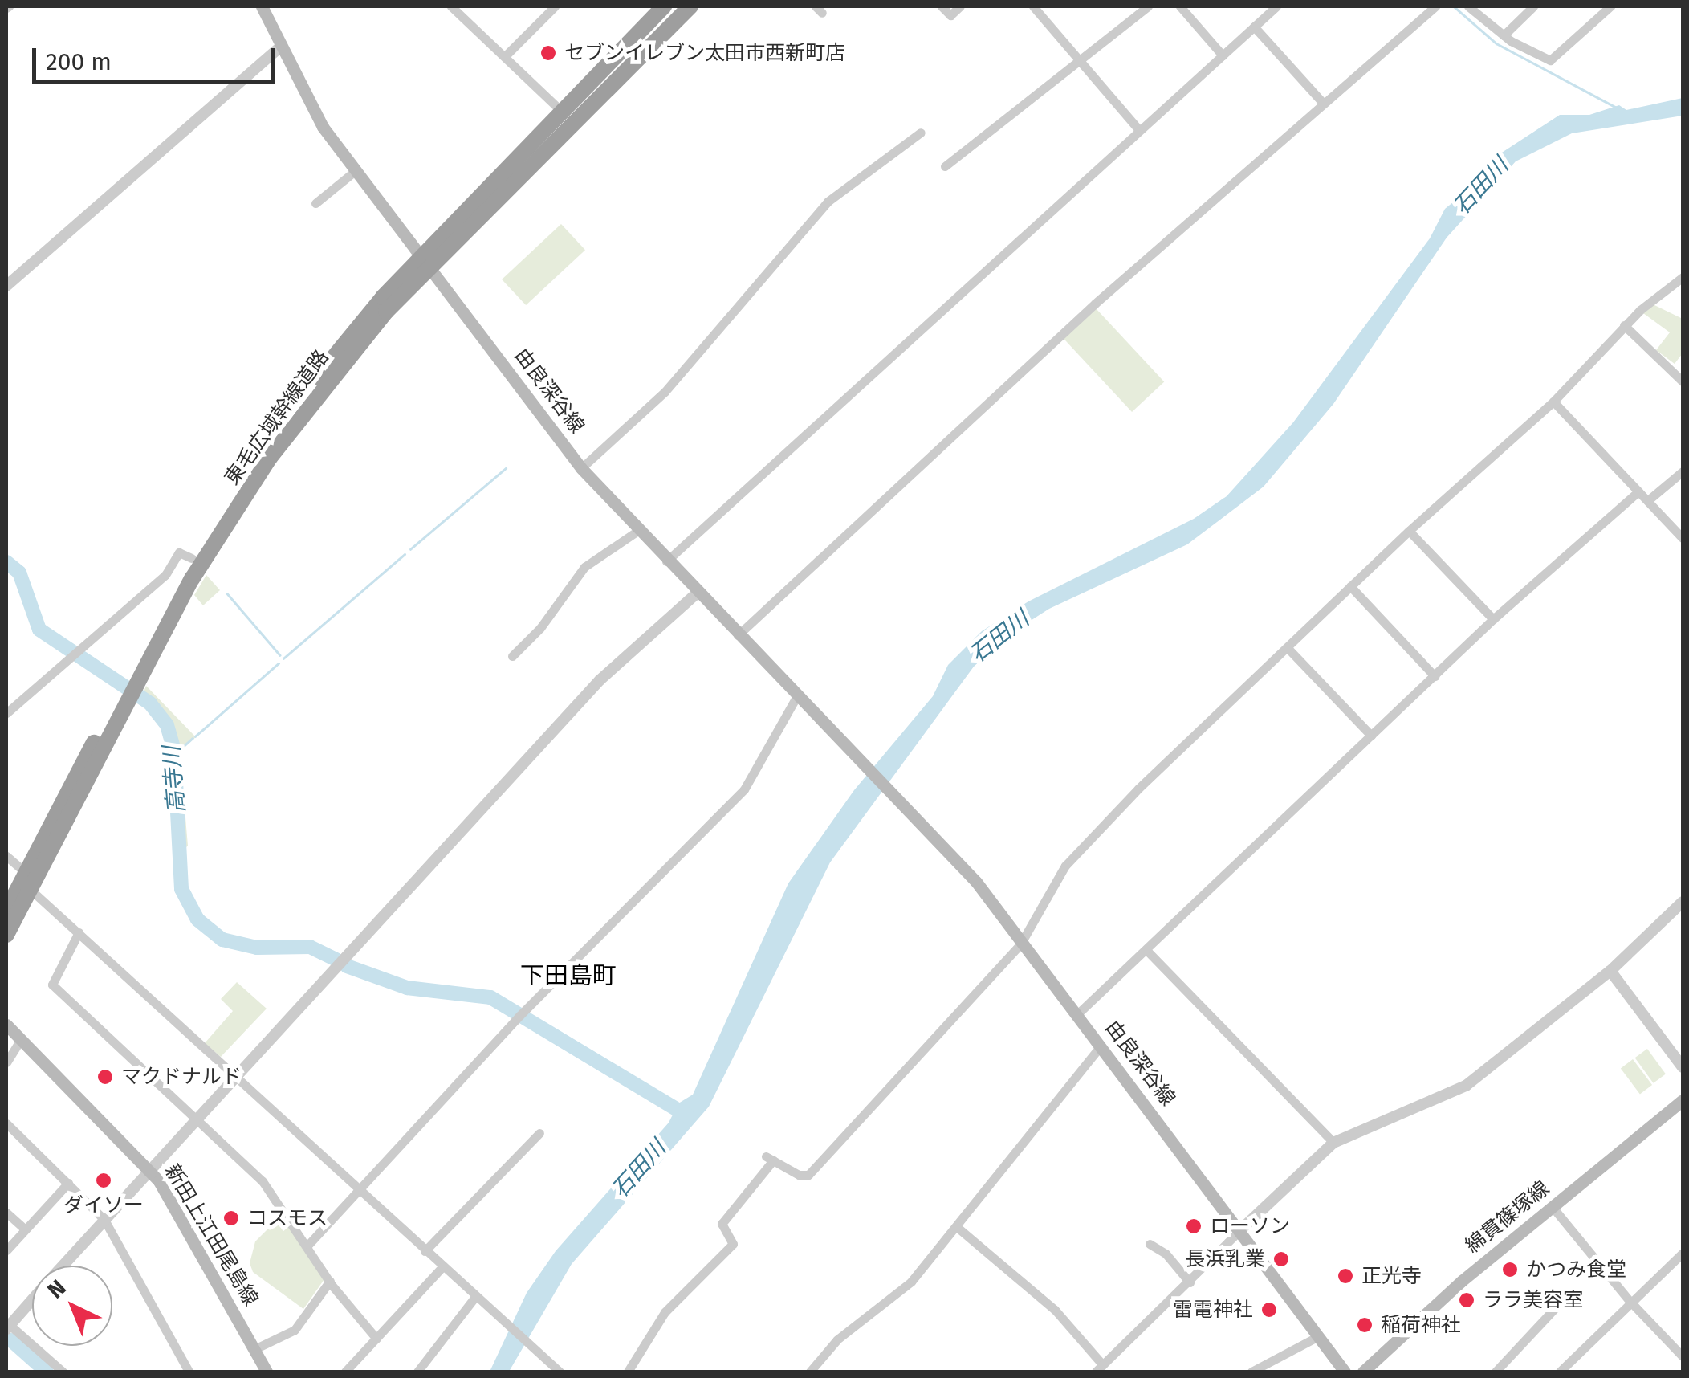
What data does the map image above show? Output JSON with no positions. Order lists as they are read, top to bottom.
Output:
{
  "streets": {
    "highway": ["東毛広域幹線道路"],
    "main road": ["由良深谷線", "綿貫篠塚線", "新田上江田尾島線"]
  },
  "crossings": [
    ["由良深谷線", "東毛広域幹線道路"]
  ],
  "districts": ["下田島町"],
  "water": ["石田川", "高寺川"],
  "places": [
    "セブンイレブン太田市西新町店",
    "マクドナルド",
    "ダイソー",
    "コスモス",
    "ローソン",
    "長浜乳業",
    "かつみ食堂",
    "正光寺",
    "ララ美容室",
    "雷電神社",
    "稲荷神社"
  ],
  "scale_bar": "200 m",
  "north": "top left"
}
